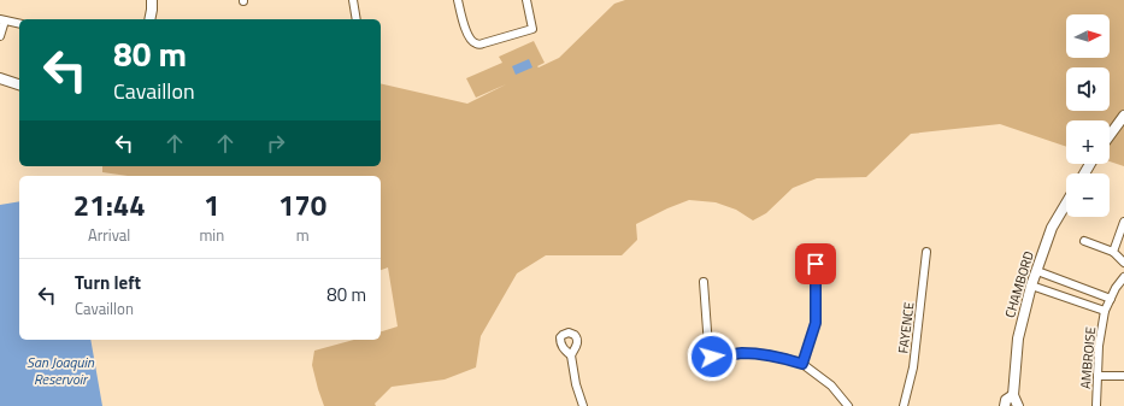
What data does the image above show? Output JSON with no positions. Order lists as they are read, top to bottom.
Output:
{
  "streets": {
    "street": ["CHAMBORD", "FAYENCE", "AMBROISE"]
  },
  "crossings": [
    ["CHAMBORD", "AMBROISE"]
  ],
  "water": ["San Joaquin Reservoir"],
  "north": "right",
  "page": {
    "map_buttons": ["+", "−"],
    "turn": ["80 m", "Cavaillon"],
    "eta": [
      "21:44",
      "Arrival",
      "1",
      "min",
      "170",
      "m"
    ],
    "list": [
      {
        "name": "Turn left",
        "note": "Cavaillon",
        "value": "80 m"
      }
    ]
  }
}
